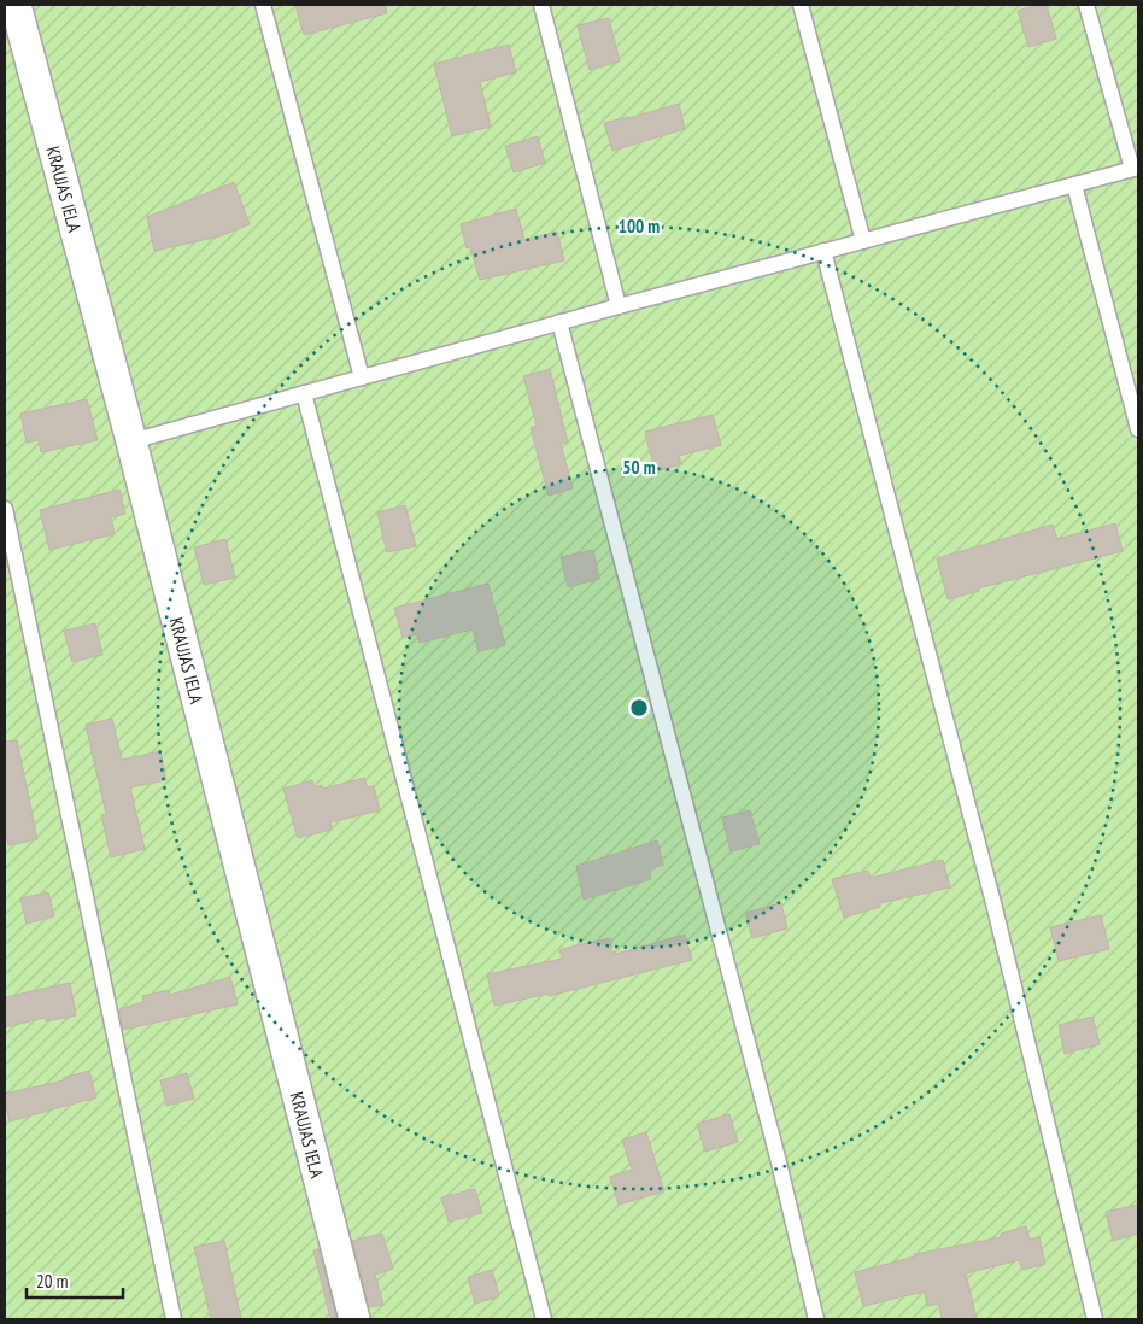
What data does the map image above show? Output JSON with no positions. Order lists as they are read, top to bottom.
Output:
{
  "streets": {
    "street": ["KRAUJAS IELA"]
  },
  "scale_bar": "20 m",
  "rings": ["100 m", "50 m"]
}
